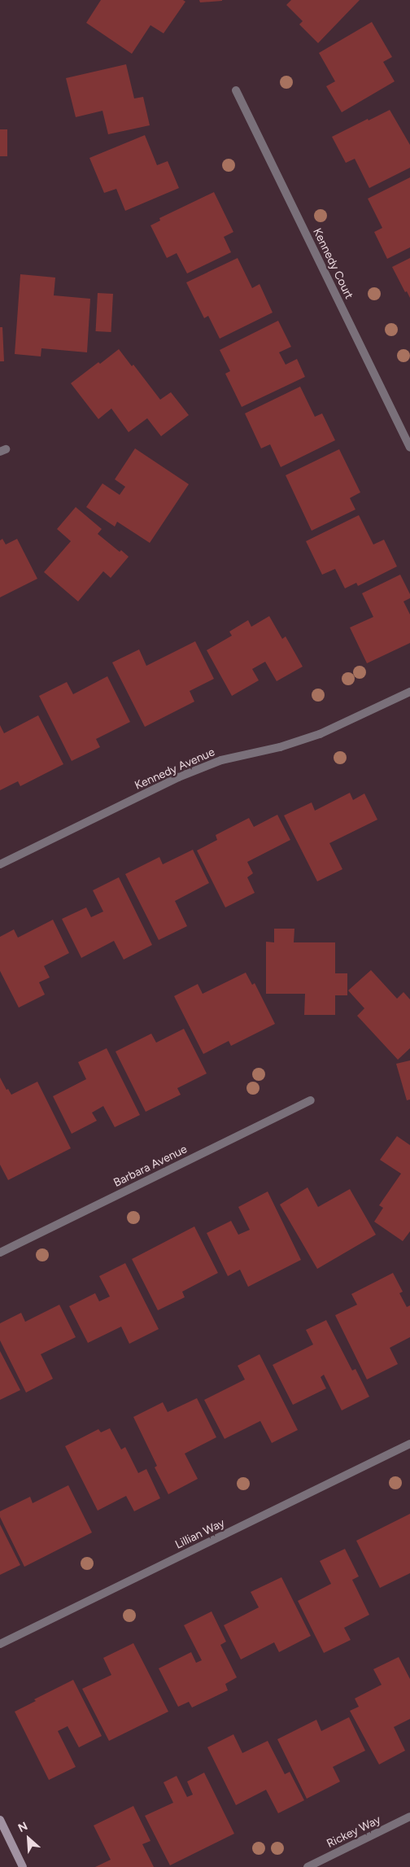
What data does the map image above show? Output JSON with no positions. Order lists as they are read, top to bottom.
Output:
{
  "streets": {
    "street": [
      "Kennedy Court",
      "Kennedy Avenue",
      "Barbara Avenue",
      "Lillian Way",
      "Rickey Way"
    ]
  },
  "north": "top left"
}
